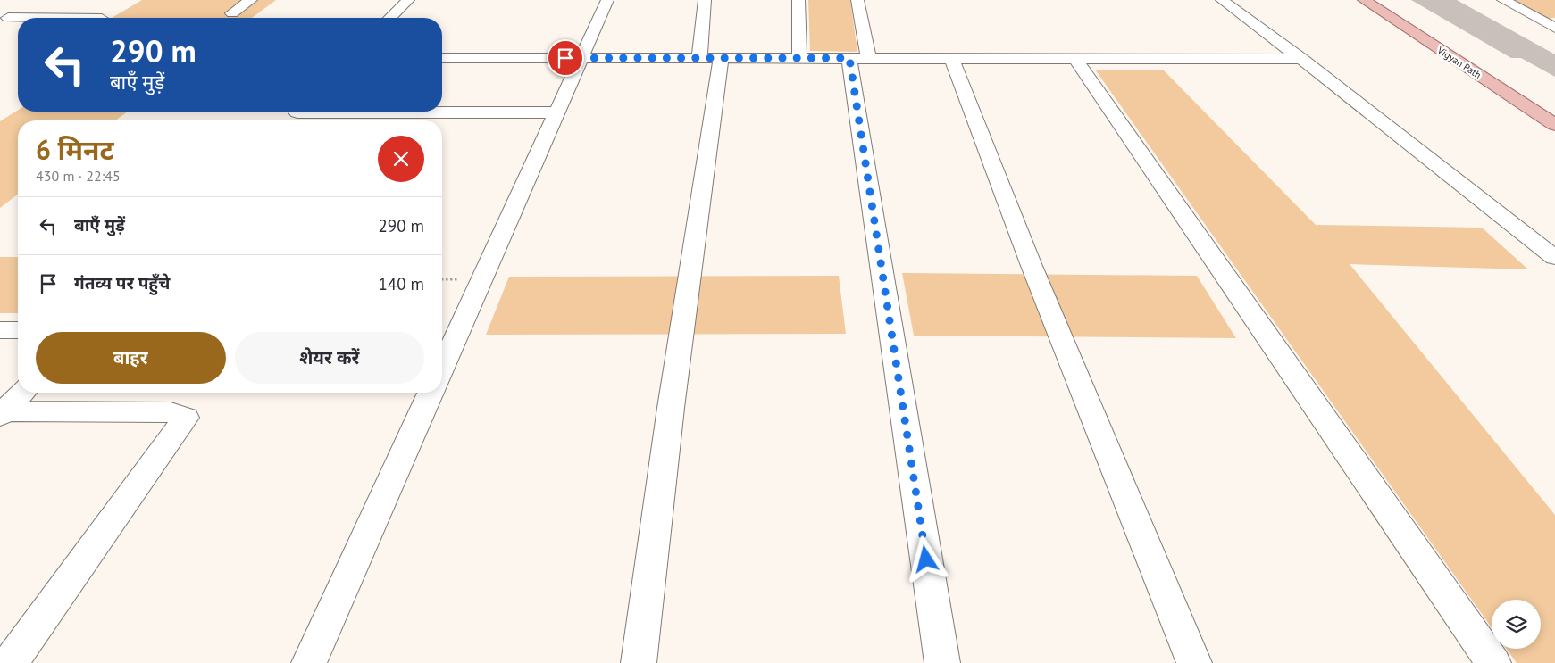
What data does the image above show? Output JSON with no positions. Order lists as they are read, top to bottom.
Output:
{
  "streets": {
    "main road": ["Vigyan Path"]
  },
  "page": {
    "turn": ["290 m", "बाएँ मुड़ें"],
    "heading": ["6 मिनट", "430 m · 22:45"],
    "list": [
      {
        "name": "बाएँ मुड़ें",
        "value": "290 m"
      },
      {
        "name": "गंतव्य पर पहुँचे",
        "value": "140 m"
      }
    ],
    "buttons": ["बाहर", "शेयर करें"]
  }
}
